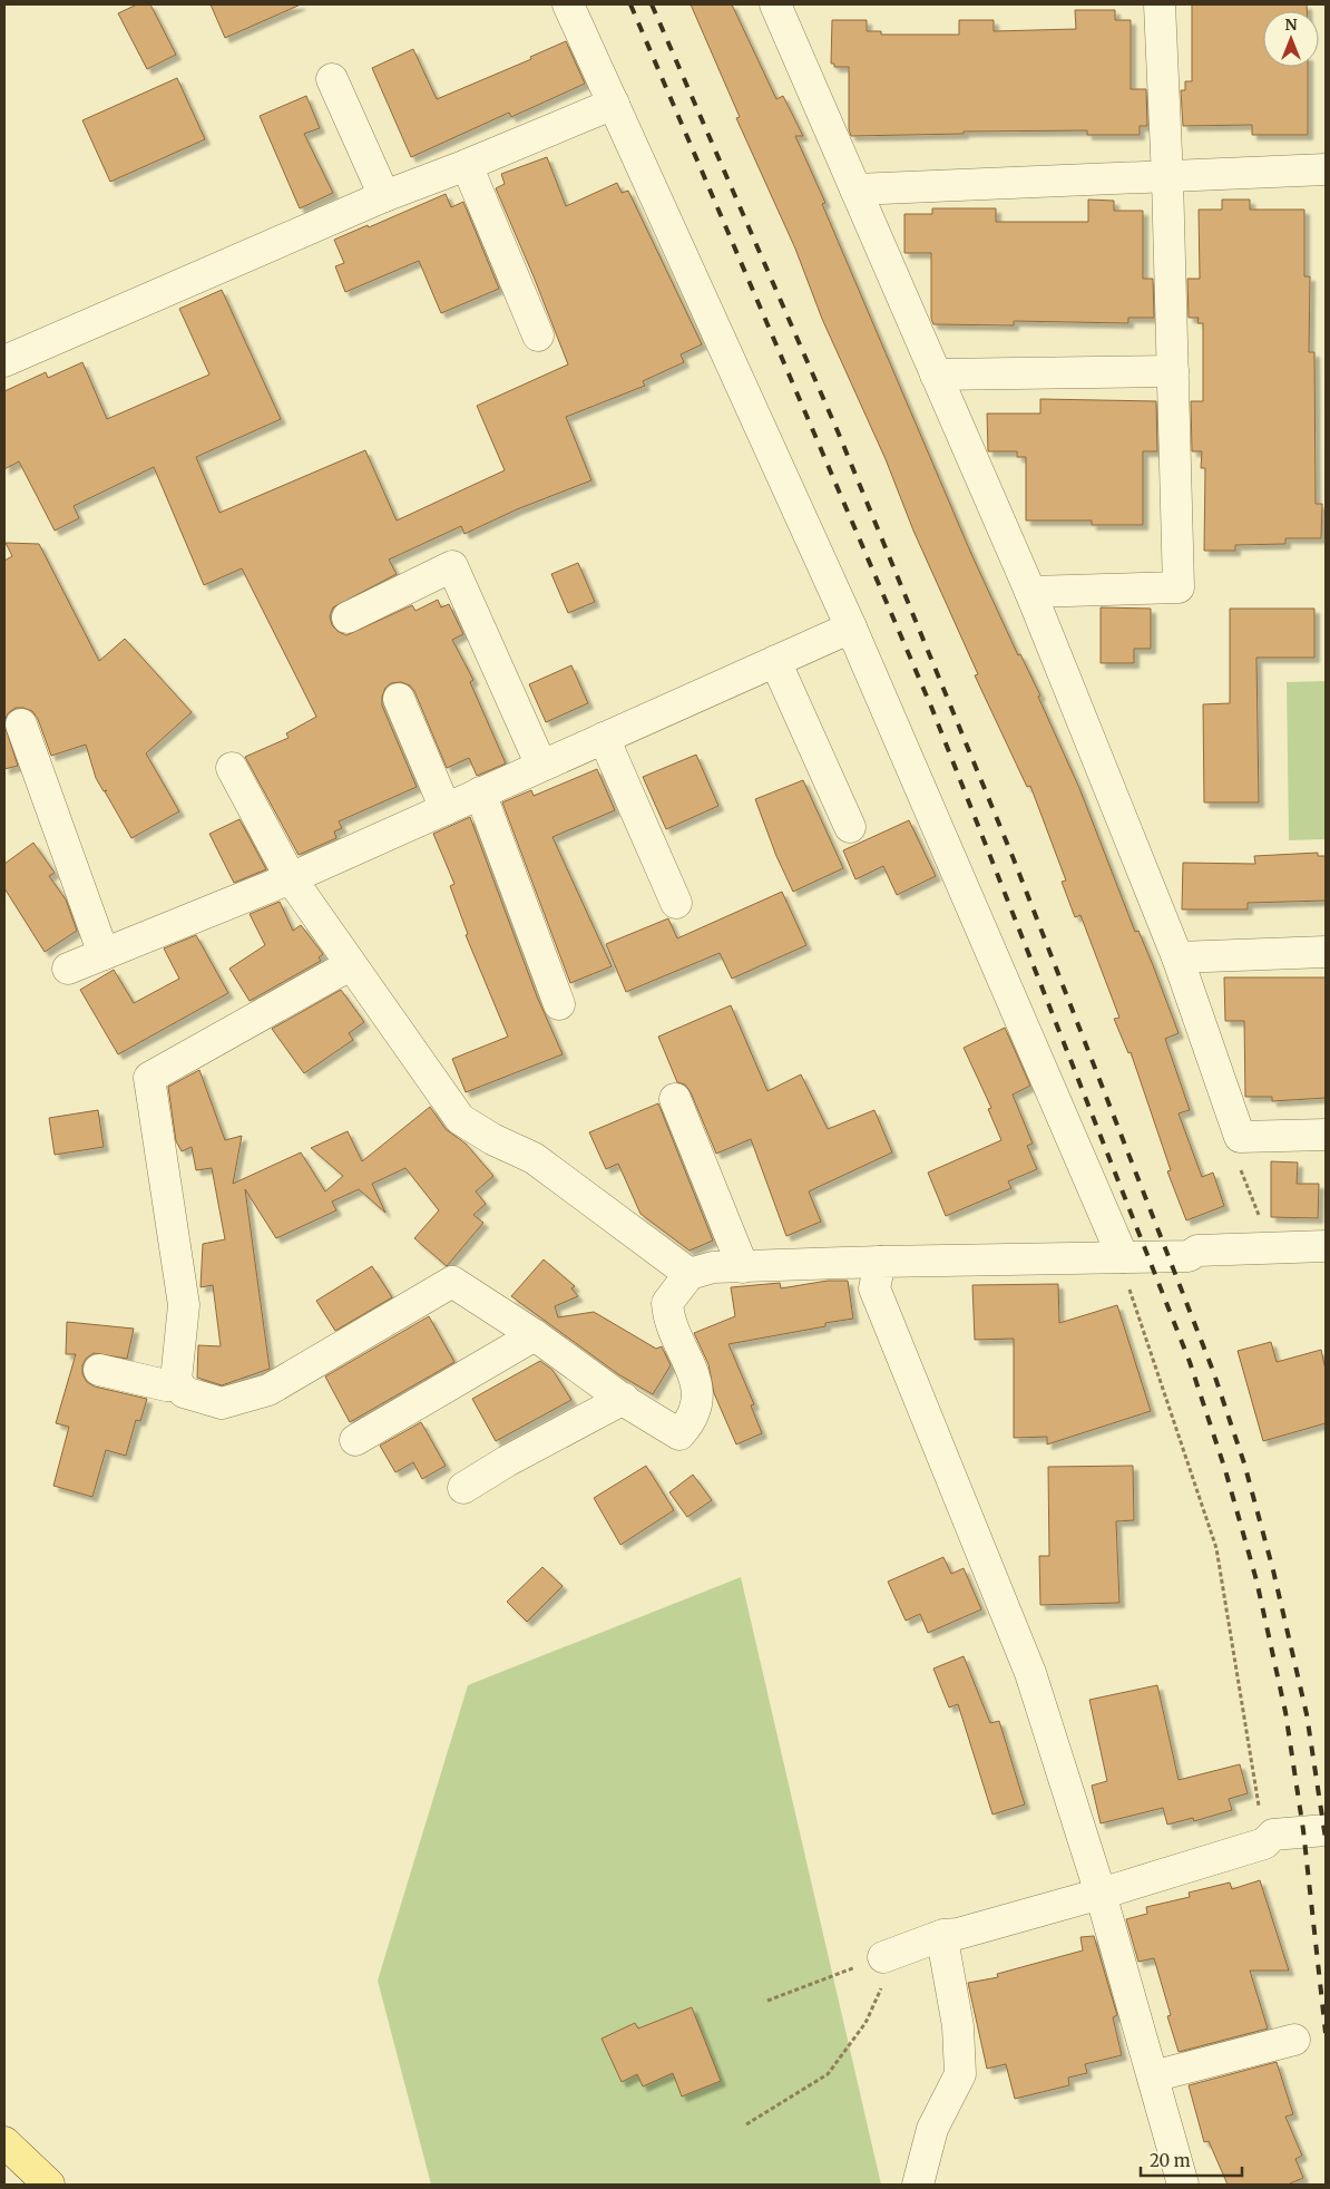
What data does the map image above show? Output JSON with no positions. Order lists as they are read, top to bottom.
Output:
{
  "scale_bar": "20 m",
  "north": "top"
}
